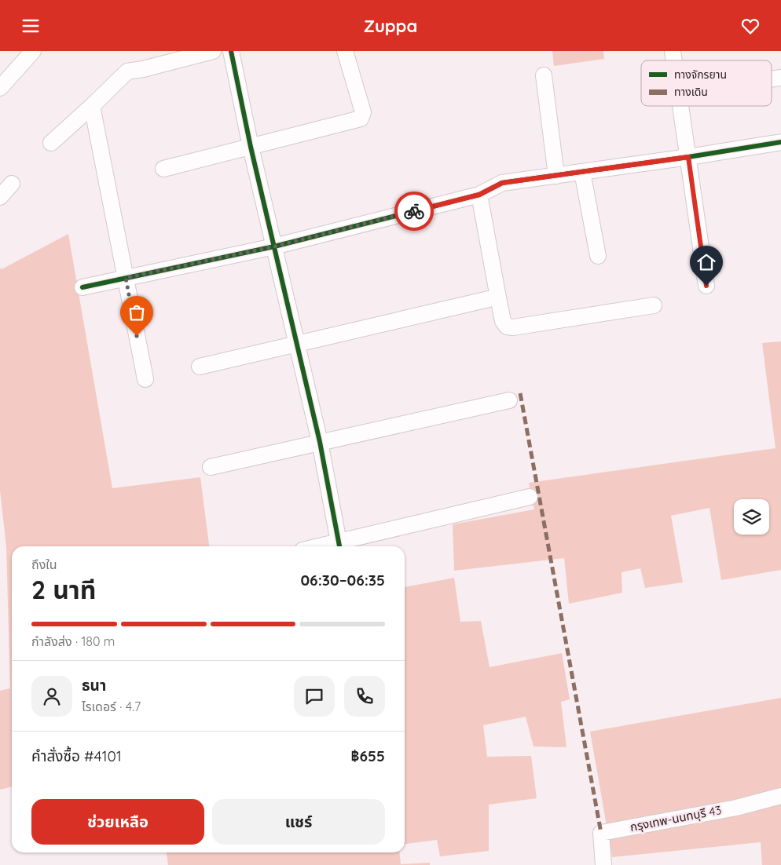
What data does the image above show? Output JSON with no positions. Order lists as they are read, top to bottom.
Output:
{
  "streets": {
    "street": ["กรุงเทพ-นนทบุรี 43"]
  },
  "legend": ["ทางจักรยาน", "ทางเดิน"],
  "page": {
    "header": "Zuppa",
    "heading": ["2 นาที", "ถึงใน", "06:30–06:35"],
    "panel": [
      "ธนา",
      "ไรเดอร์ · 4.7",
      "คำสั่งซื้อ #4101",
      "฿655"
    ],
    "bar": "กำลังส่ง · 180 m",
    "buttons": ["ช่วยเหลือ", "แชร์"]
  }
}
